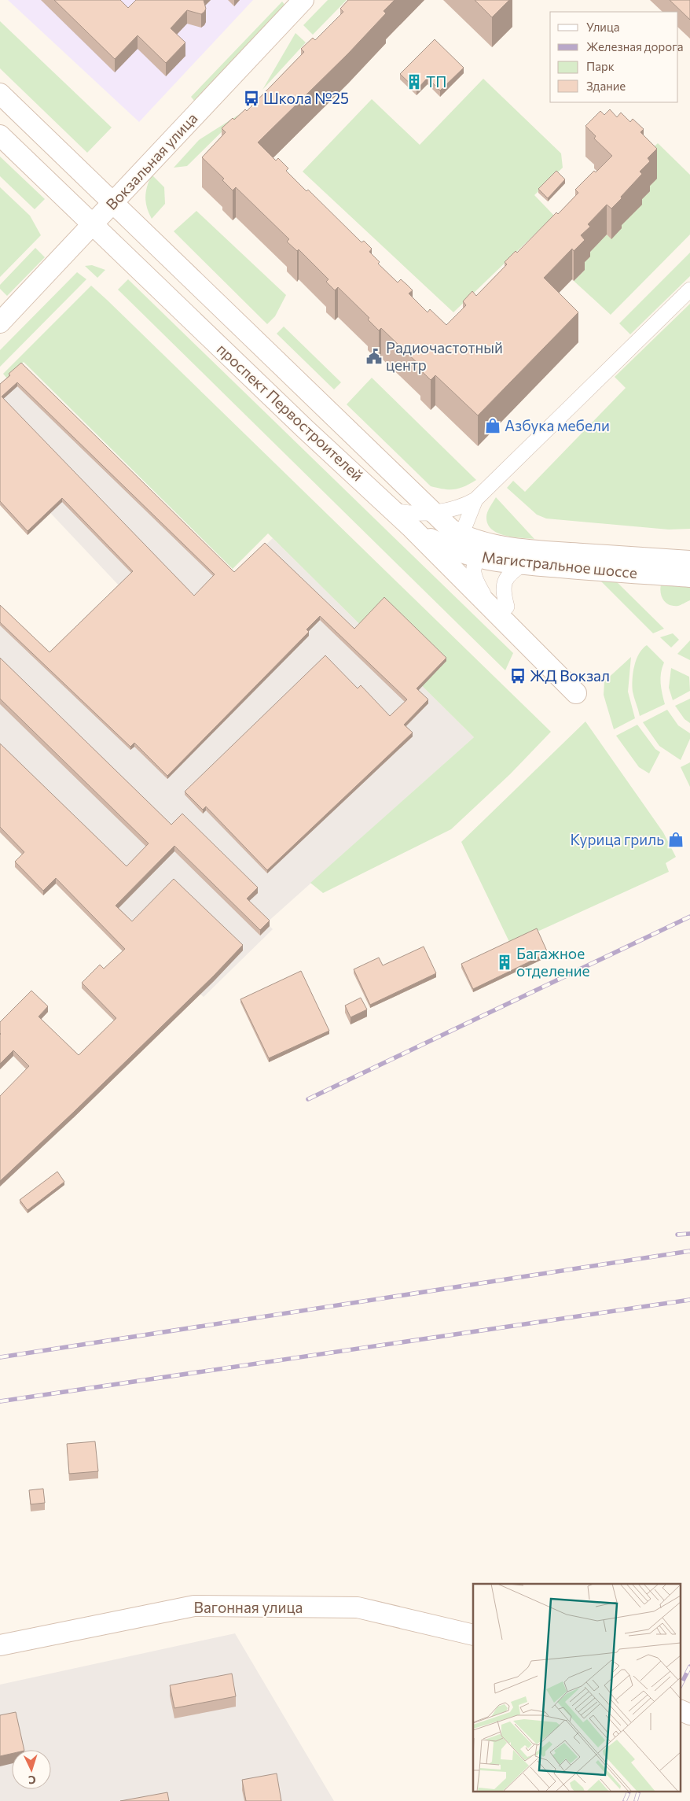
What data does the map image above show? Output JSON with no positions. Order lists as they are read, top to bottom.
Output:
{
  "streets": {
    "main road": [
      "Вокзальная улица",
      "проспект Первостроителей",
      "Магистральное шоссе",
      "Вагонная улица"
    ]
  },
  "crossings": [
    ["Вокзальная улица", "проспект Первостроителей"],
    ["проспект Первостроителей", "Магистральное шоссе"]
  ],
  "places": {
    "building": ["ТП", "Багажное отделение"],
    "bus stop": ["Школа №25", "ЖД Вокзал"],
    "public building": ["Радиочастотный центр"],
    "shop": ["Азбука мебели", "Курица гриль"]
  },
  "legend": [
    "Улица",
    "Железная дорога",
    "Парк",
    "Здание"
  ],
  "north": "bottom"
}
